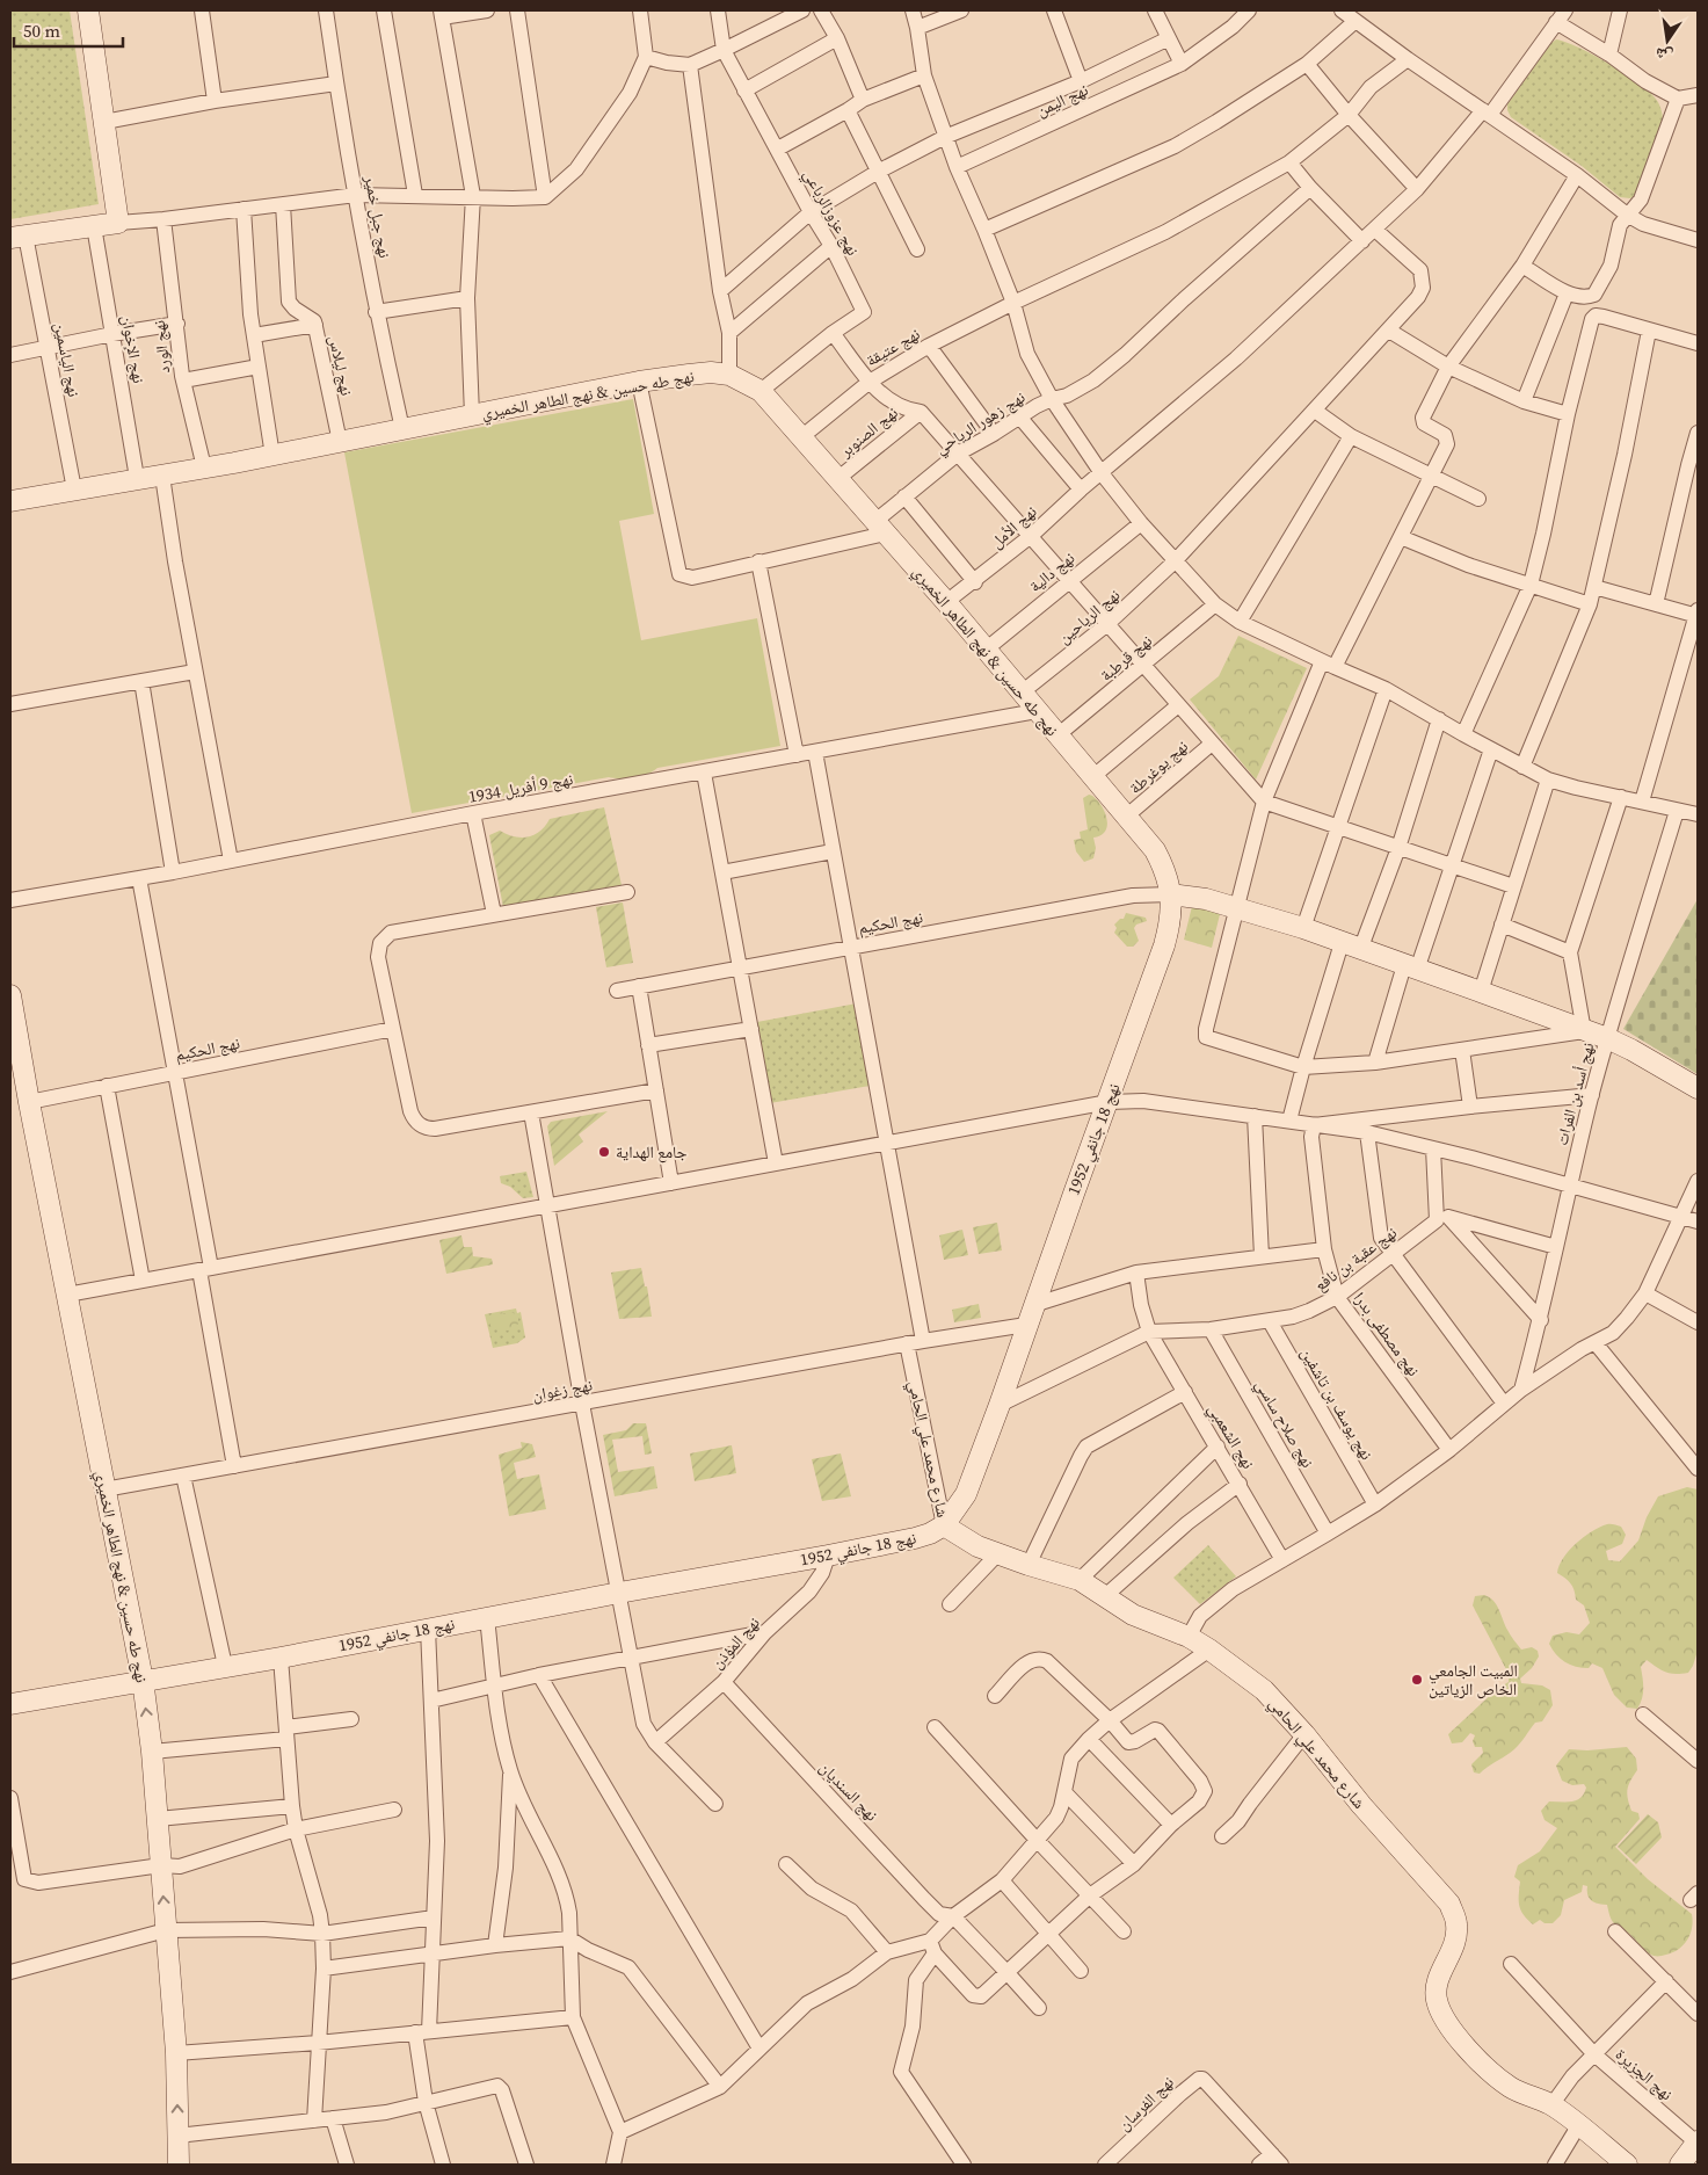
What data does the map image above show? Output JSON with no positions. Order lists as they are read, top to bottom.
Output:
{
  "streets": {
    "street": [
      "نهج اليمن",
      "نهج عزوزالرباعي",
      "نهج جبل خمير",
      "نهج الورد",
      "نهج عتيقة",
      "نهج الإخوان",
      "نهج الياسمين",
      "نهج ليلاس",
      "نهج طه حسين & نهج الطاهر الخميري",
      "نهج زهور الرياحي",
      "نهج الصنوبر",
      "نهج الأمل",
      "نهج دالية",
      "نهج الرياحين",
      "نهج قرطبة",
      "نهج يوغرطة",
      "نهج 9 أفريل 1934",
      "نهج الحكيم",
      "نهج أسد بن الفرات",
      "نهج 18 جانفي 1952",
      "نهج عقبة بن نافع",
      "نهج مصطفى بدرا",
      "نهج زغوان",
      "نهج يوسف بن تاشفين",
      "نهج صلاح ساسي",
      "نهج الشعمبي",
      "شارع محمد علي الحامي",
      "نهج المؤذن",
      "نهج السنديان",
      "نهج الجزيرة",
      "نهج الفرسان"
    ]
  },
  "crossings": [
    ["نهج عزوزالرباعي", "نهج طه حسين & نهج الطاهر الخميري"],
    ["نهج جبل خمير", "نهج طه حسين & نهج الطاهر الخميري"],
    ["نهج الورد", "نهج طه حسين & نهج الطاهر الخميري"],
    ["نهج عتيقة", "نهج طه حسين & نهج الطاهر الخميري"],
    ["نهج الإخوان", "نهج طه حسين & نهج الطاهر الخميري"],
    ["نهج الياسمين", "نهج طه حسين & نهج الطاهر الخميري"],
    ["نهج ليلاس", "نهج طه حسين & نهج الطاهر الخميري"],
    ["نهج طه حسين & نهج الطاهر الخميري", "نهج زهور الرياحي"],
    ["نهج طه حسين & نهج الطاهر الخميري", "نهج الصنوبر"],
    ["نهج طه حسين & نهج الطاهر الخميري", "نهج الأمل"],
    ["نهج طه حسين & نهج الطاهر الخميري", "نهج دالية"],
    ["نهج طه حسين & نهج الطاهر الخميري", "نهج الرياحين"],
    ["نهج طه حسين & نهج الطاهر الخميري", "نهج قرطبة"],
    ["نهج طه حسين & نهج الطاهر الخميري", "نهج يوغرطة"],
    ["نهج طه حسين & نهج الطاهر الخميري", "نهج 9 أفريل 1934"],
    ["نهج طه حسين & نهج الطاهر الخميري", "نهج الحكيم"],
    ["نهج طه حسين & نهج الطاهر الخميري", "نهج 18 جانفي 1952"],
    ["نهج طه حسين & نهج الطاهر الخميري", "نهج زغوان"],
    ["نهج الأمل", "نهج الرياحين"],
    ["نهج الحكيم", "نهج 18 جانفي 1952"],
    ["نهج 18 جانفي 1952", "نهج زغوان"],
    ["نهج 18 جانفي 1952", "شارع محمد علي الحامي"],
    ["نهج 18 جانفي 1952", "نهج المؤذن"],
    ["نهج عقبة بن نافع", "نهج مصطفى بدرا"],
    ["نهج عقبة بن نافع", "نهج يوسف بن تاشفين"],
    ["نهج عقبة بن نافع", "نهج صلاح ساسي"],
    ["نهج عقبة بن نافع", "نهج الشعمبي"],
    ["نهج زغوان", "شارع محمد علي الحامي"],
    ["شارع محمد علي الحامي", "نهج الجزيرة"],
    ["نهج المؤذن", "نهج السنديان"]
  ],
  "places": ["جامع الهداية", "المبيت الجامعي الخاص الزياتين"],
  "scale_bar": "50 m",
  "north": "bottom"
}
